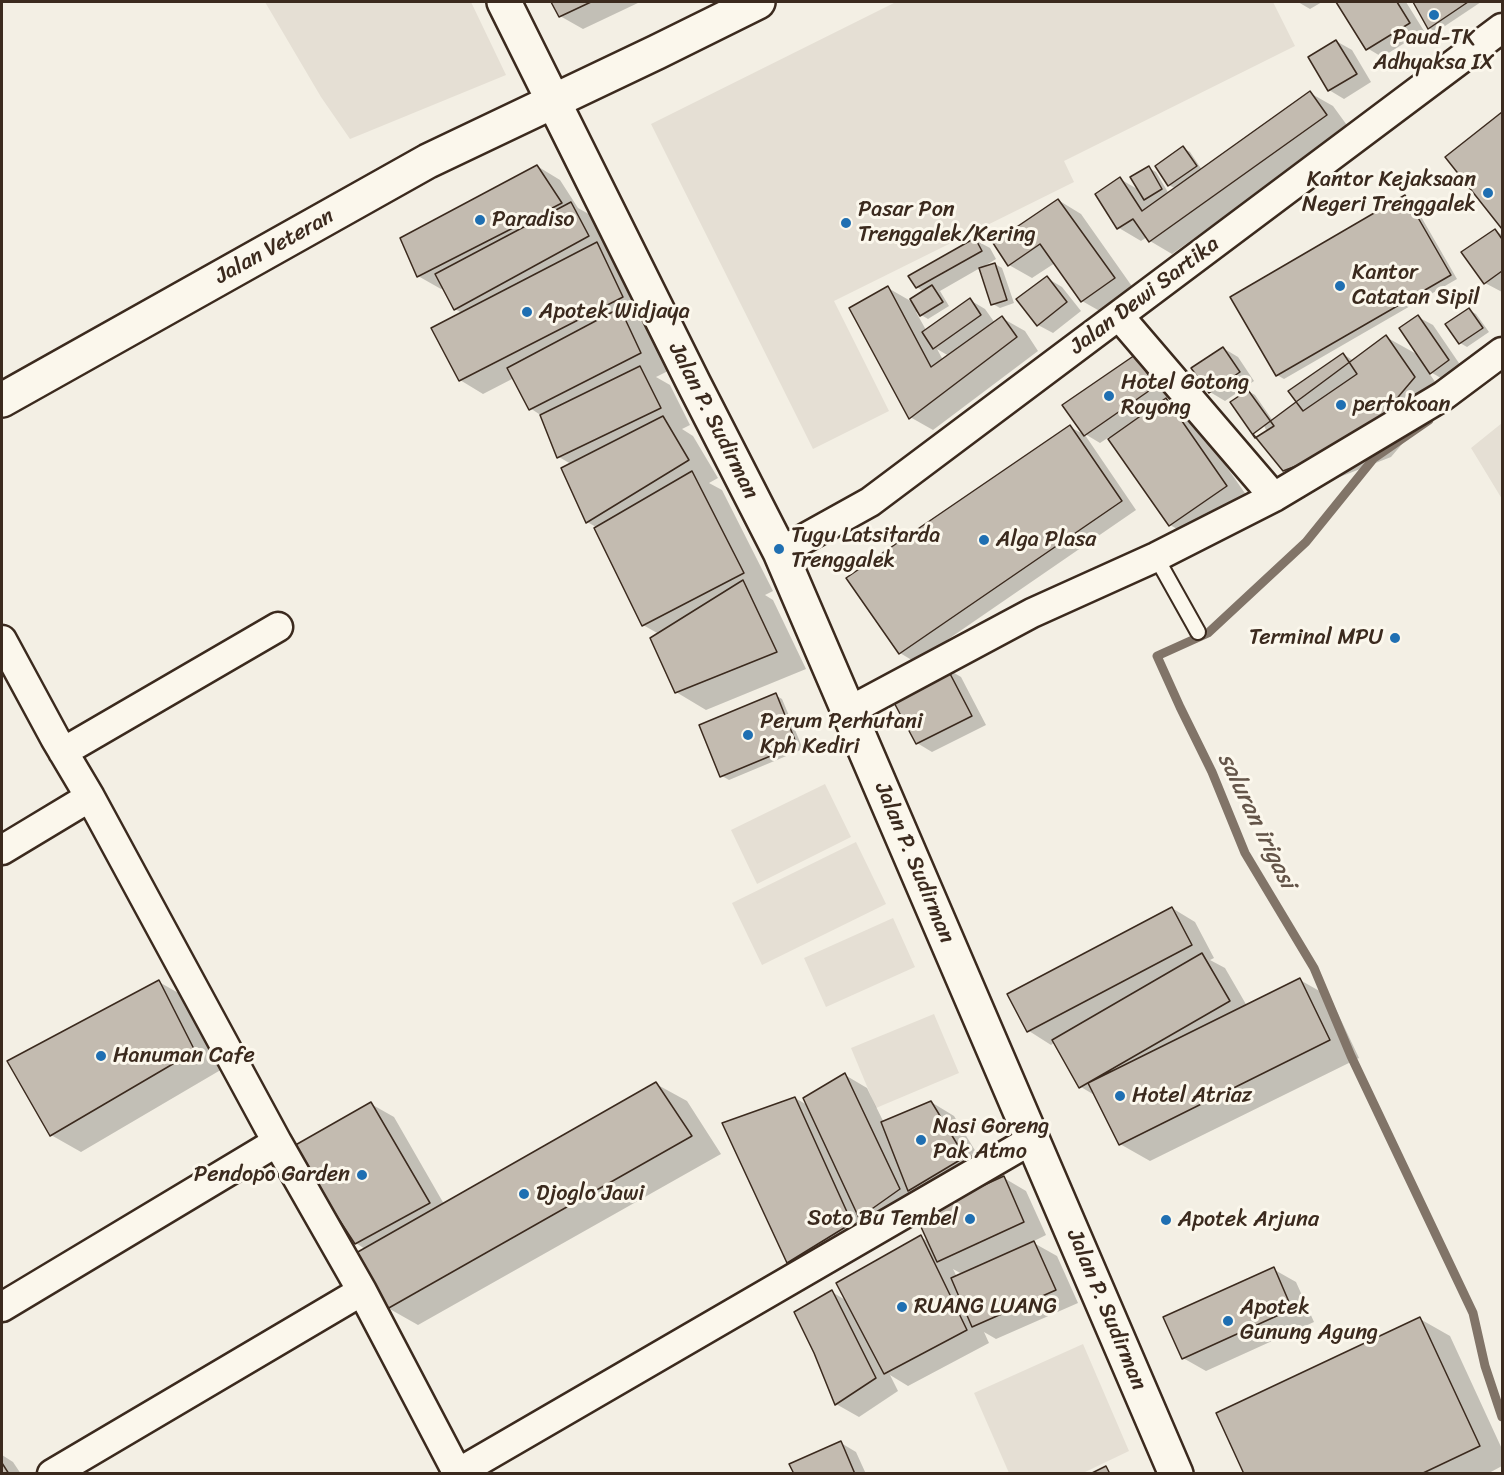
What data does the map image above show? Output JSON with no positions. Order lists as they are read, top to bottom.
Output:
{
  "streets": {
    "main road": ["Jalan Veteran", "Jalan P. Sudirman"],
    "street": ["Jalan Dewi Sartika"]
  },
  "crossings": [
    ["Jalan Veteran", "Jalan P. Sudirman"],
    ["Jalan Dewi Sartika", "Jalan P. Sudirman"]
  ],
  "water": ["saluran irigasi"],
  "places": [
    "Paud-TK Adhyaksa IX",
    "Kantor Kejaksaan Negeri Trenggalek",
    "Paradiso",
    "Pasar Pon Trenggalek/Kering",
    "Kantor Catatan Sipil",
    "Apotek Widjaya",
    "Hotel Gotong Royong",
    "pertokoan",
    "Alga Plasa",
    "Tugu Latsitarda Trenggalek",
    "Terminal MPU",
    "Perum Perhutani Kph Kediri",
    "Hanuman Cafe",
    "Hotel Atriaz",
    "Nasi Goreng Pak Atmo",
    "Pendopo Garden",
    "Djoglo Jawi",
    "Soto Bu Tembel",
    "Apotek Arjuna",
    "RUANG LUANG",
    "Apotek Gunung Agung"
  ]
}
